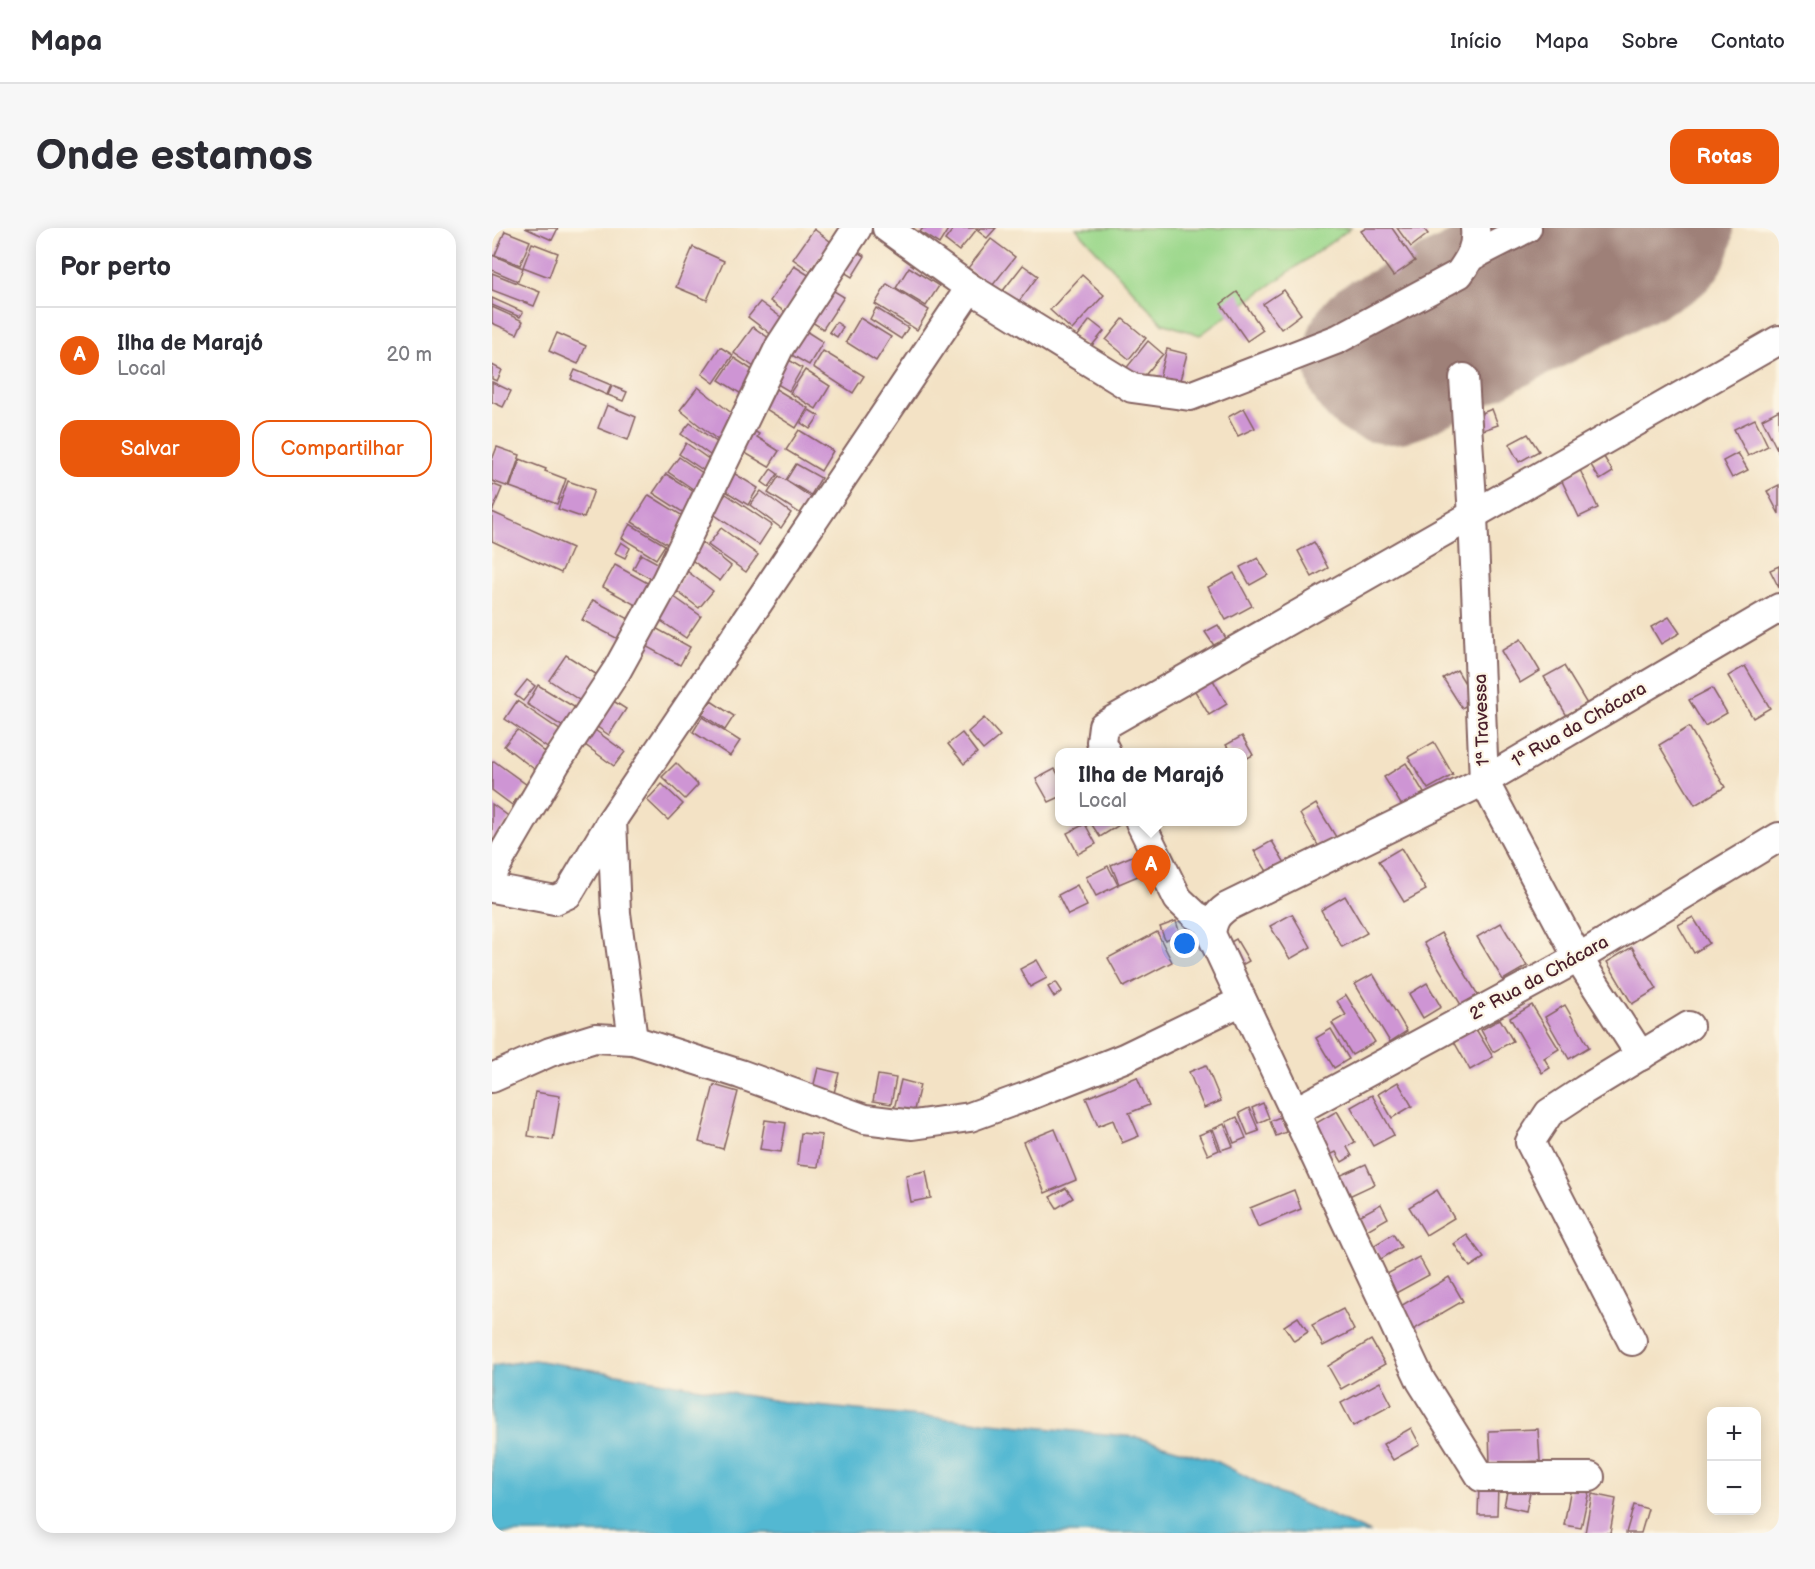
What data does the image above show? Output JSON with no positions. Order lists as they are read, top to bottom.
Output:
{
  "streets": {
    "street": ["1ª Travessa", "1ª Rua da Chácara", "2ª Rua da Chácara"]
  },
  "crossings": [
    ["1ª Travessa", "1ª Rua da Chácara"],
    ["1ª Travessa", "2ª Rua da Chácara"]
  ],
  "page": {
    "header": "Mapa",
    "nav": [
      "Início",
      "Mapa",
      "Sobre",
      "Contato"
    ],
    "buttons": [
      "Rotas",
      ["Salvar", "Compartilhar"]
    ],
    "title": "Onde estamos",
    "heading": "Por perto",
    "list": [
      {
        "mark": "A",
        "name": "Ilha de Marajó",
        "note": "Local",
        "value": "20 m"
      }
    ],
    "popup": ["Ilha de Marajó", "Local"],
    "pins": "A",
    "map_buttons": ["+", "−"]
  }
}
